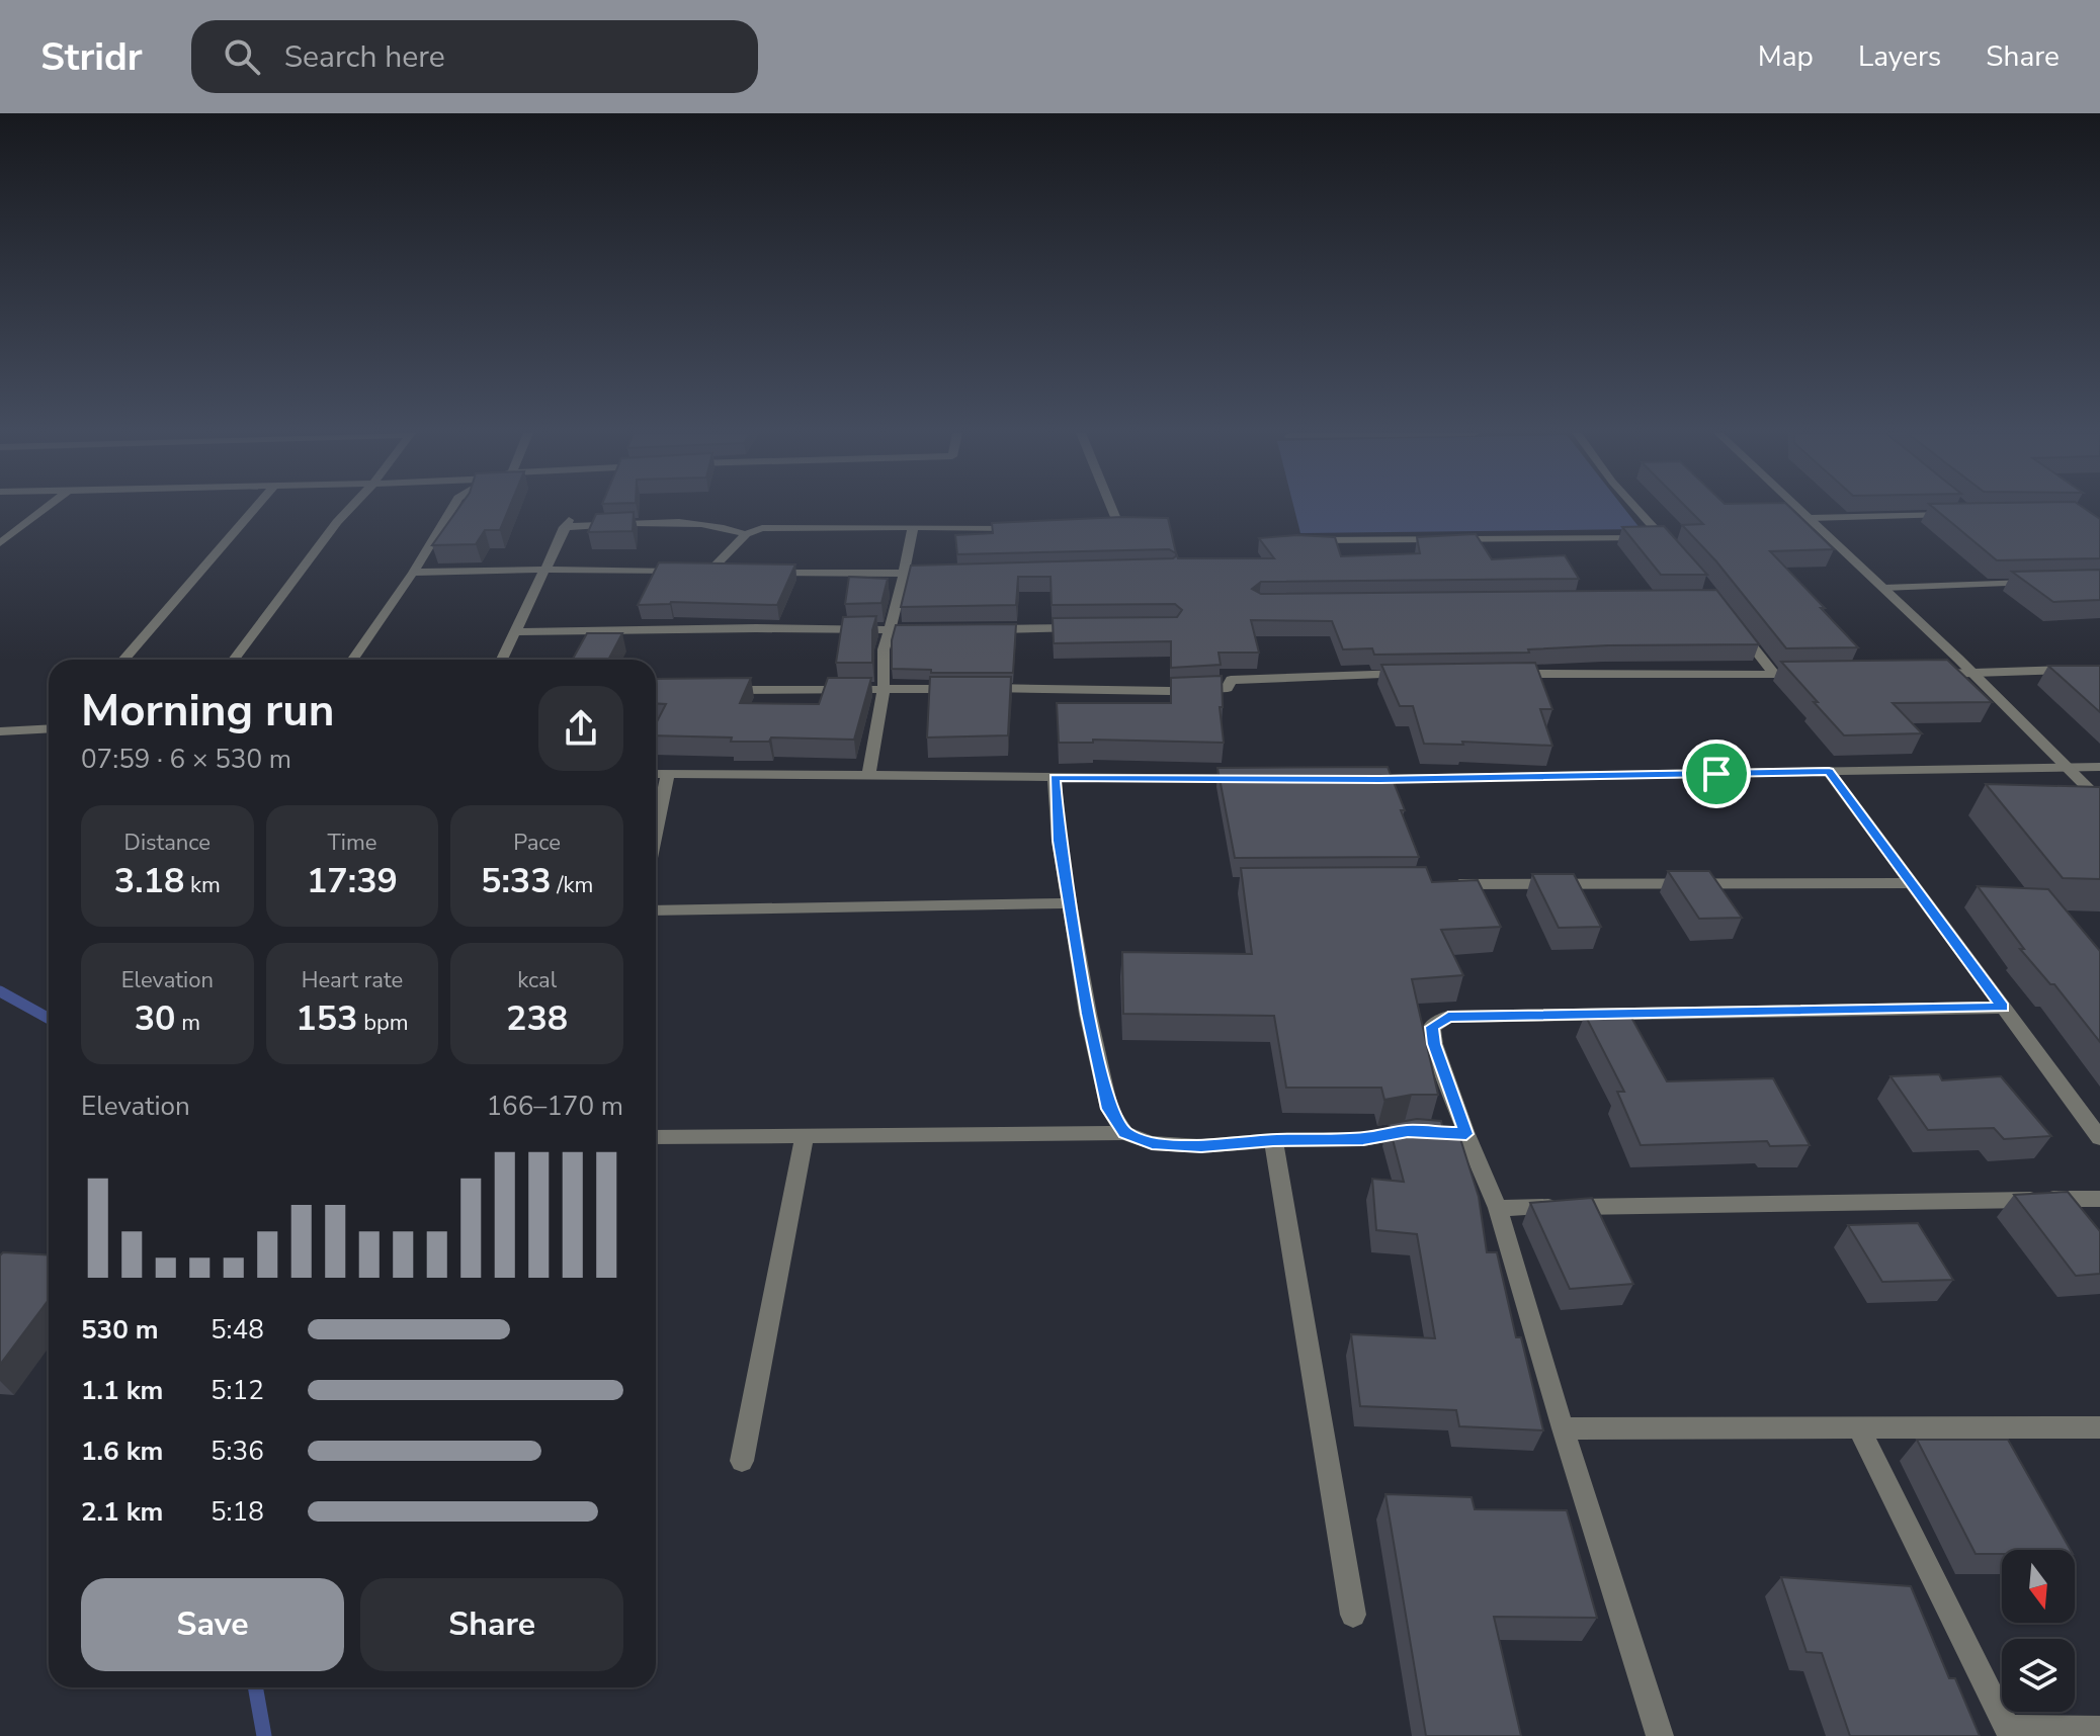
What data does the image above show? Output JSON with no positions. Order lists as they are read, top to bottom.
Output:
{
  "north": "bottom",
  "page": {
    "header": "Stridr",
    "search": "Search here",
    "nav": ["Map", "Layers", "Share"],
    "heading": ["Morning run", "07:59 · 6 × 530 m"],
    "stats": [
      ["Distance", "3.18 km"],
      ["Time", "17:39"],
      ["Pace", "5:33 /km"],
      ["Elevation", "30 m"],
      ["Heart rate", "153 bpm"],
      ["kcal", "238"]
    ],
    "chart": ["Elevation", "166–170 m"],
    "list": [
      {
        "name": "530 m",
        "note": "5:48"
      },
      {
        "name": "1.1 km",
        "note": "5:12"
      },
      {
        "name": "1.6 km",
        "note": "5:36"
      },
      {
        "name": "2.1 km",
        "note": "5:18"
      }
    ],
    "buttons": ["Save", "Share"]
  }
}
